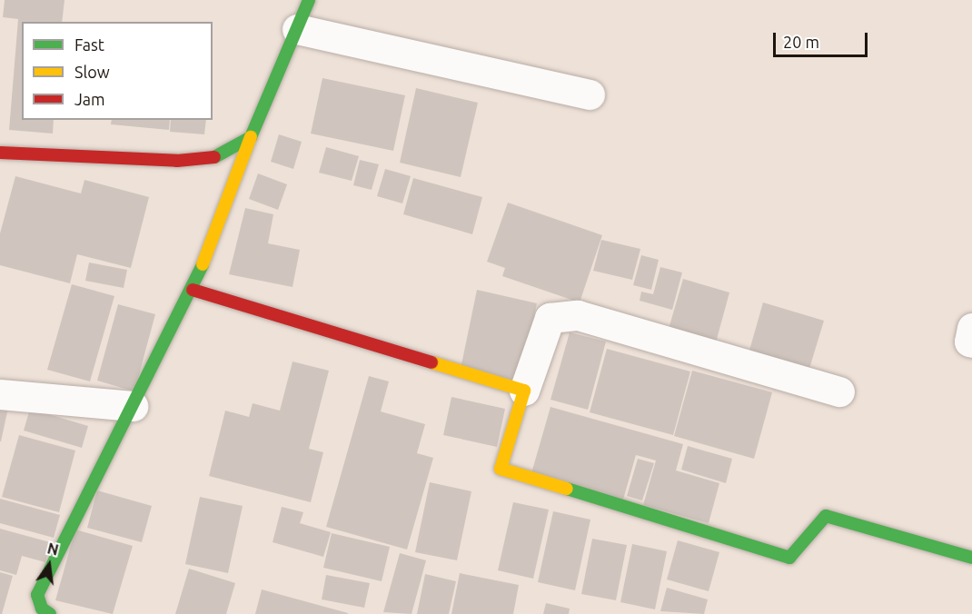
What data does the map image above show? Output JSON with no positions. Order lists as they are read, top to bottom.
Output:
{
  "legend": ["Fast", "Slow", "Jam"],
  "scale_bar": "20 m",
  "north": "top"
}
